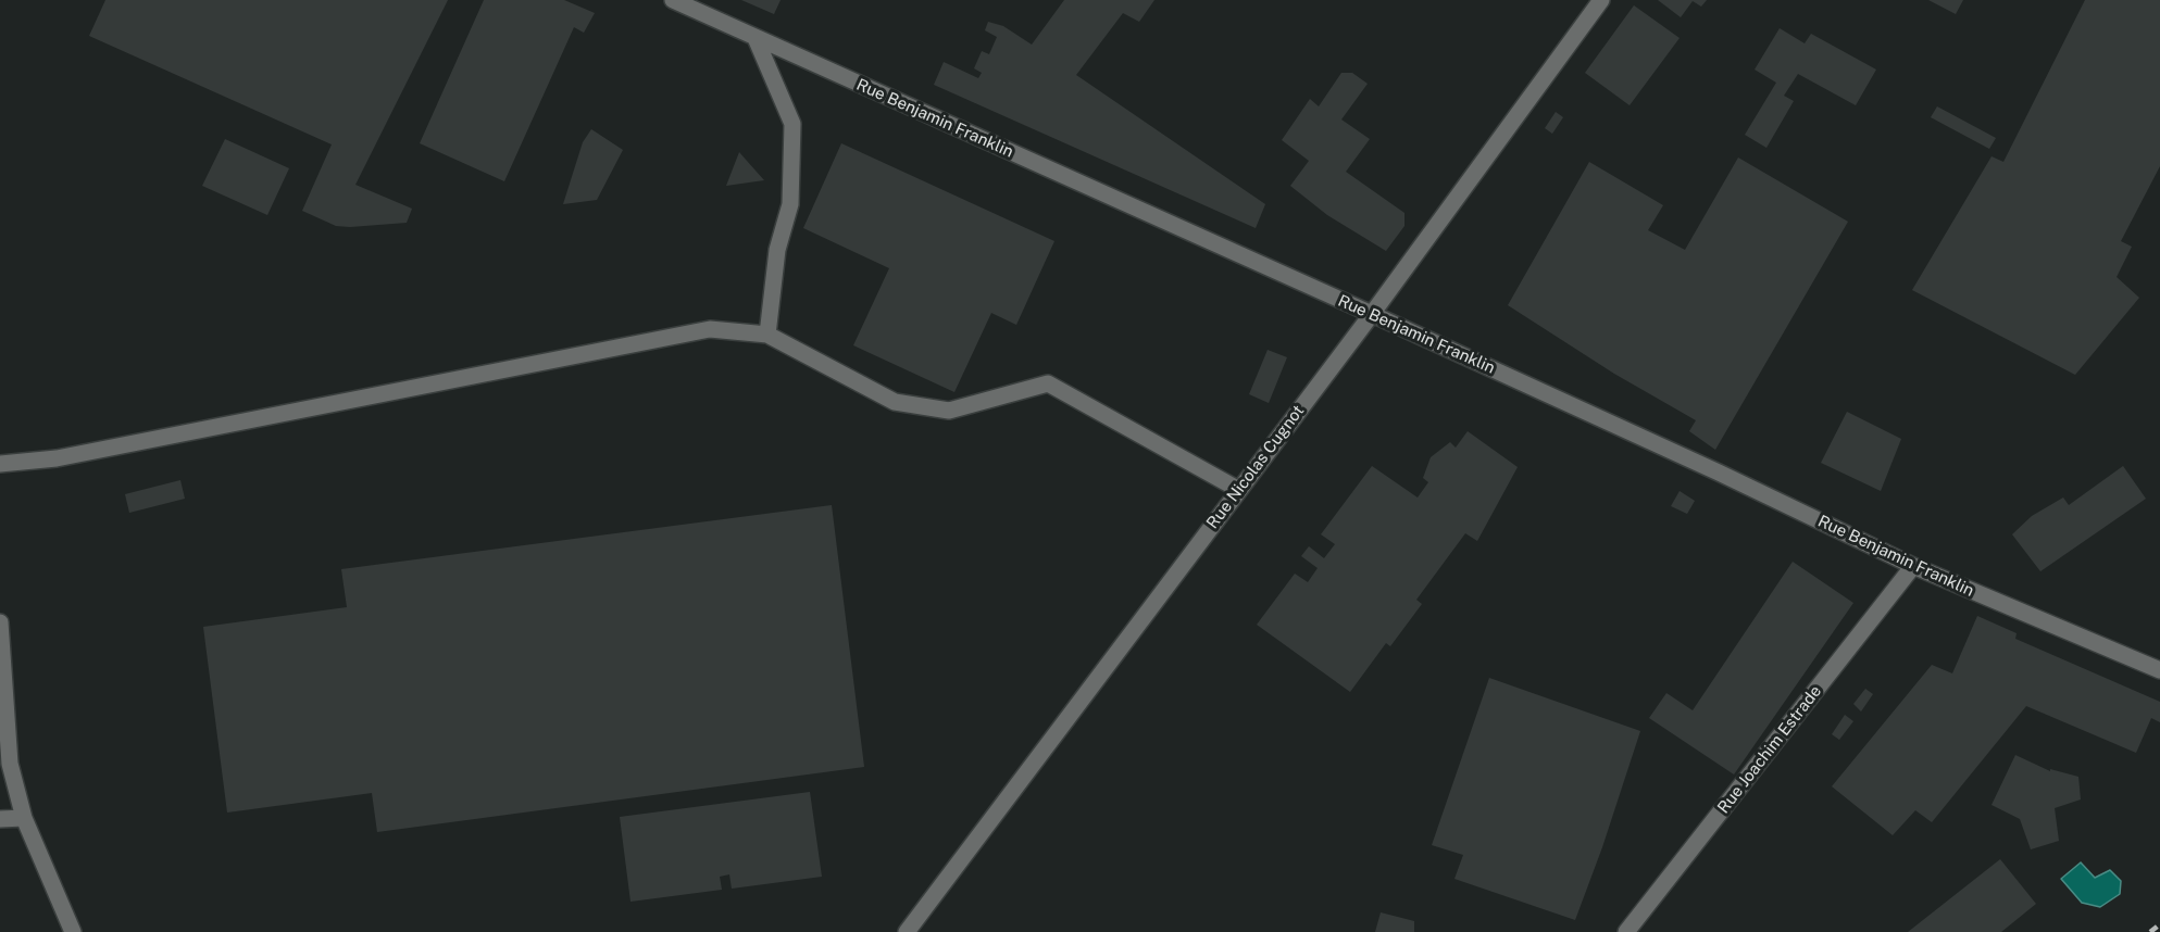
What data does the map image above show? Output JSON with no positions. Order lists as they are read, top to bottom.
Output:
{
  "streets": {
    "street": ["Rue Benjamin Franklin", "Rue Nicolas Cugnot", "Rue Joachim Estrade"]
  },
  "crossings": [
    ["Rue Benjamin Franklin", "Rue Nicolas Cugnot"],
    ["Rue Benjamin Franklin", "Rue Joachim Estrade"]
  ]
}
